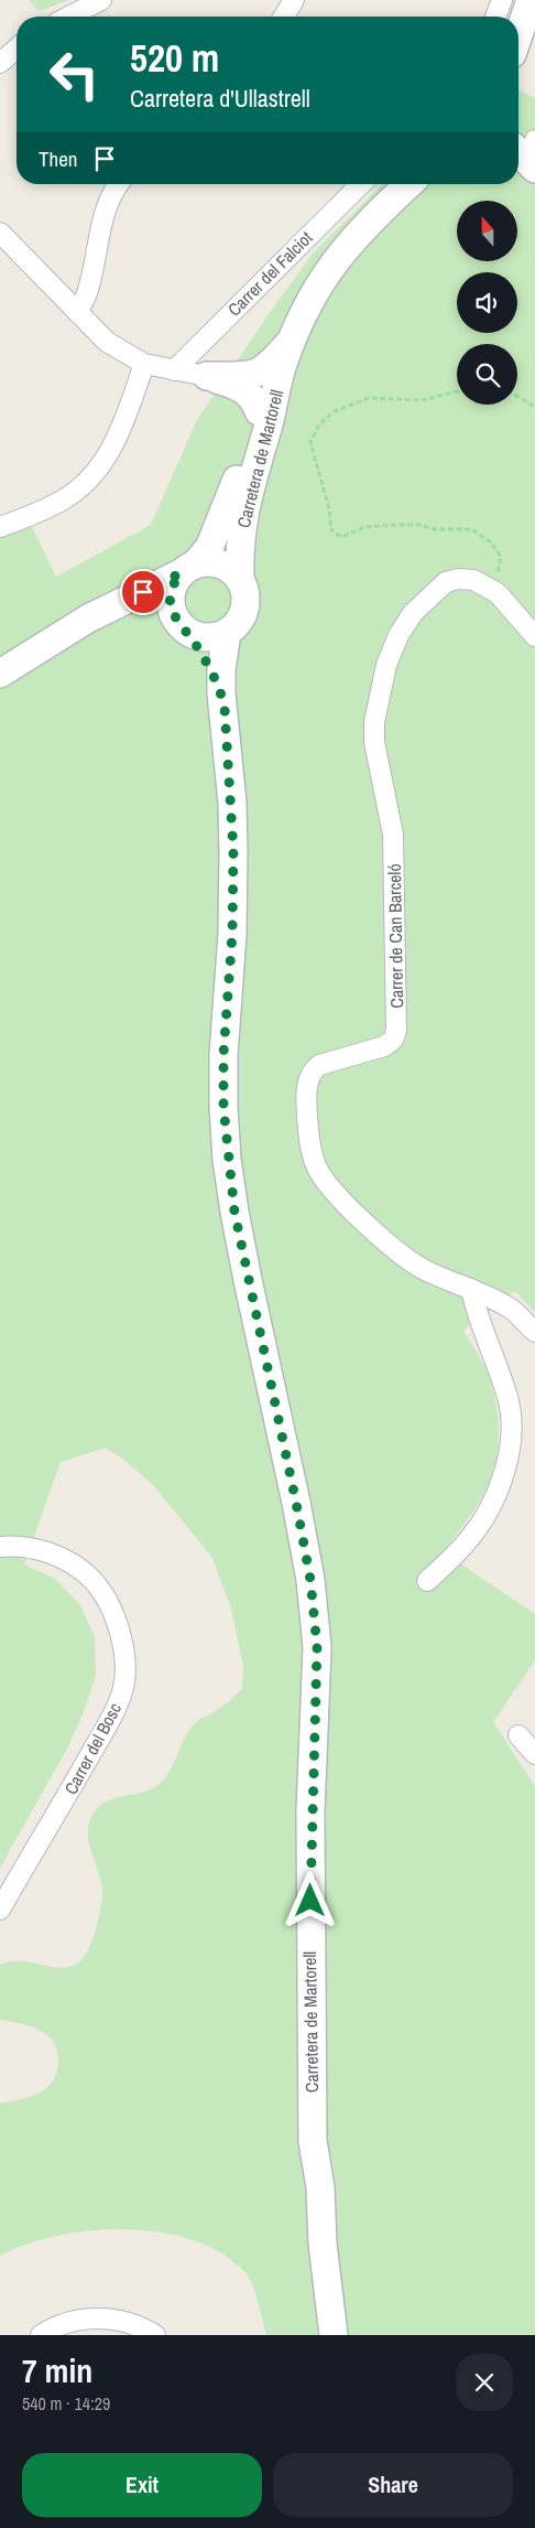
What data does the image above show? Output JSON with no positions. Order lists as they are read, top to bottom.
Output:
{
  "streets": {
    "main road": ["Carretera de Martorell"],
    "street": ["Carrer del Falciot", "Carrer de Can Barceló", "Carrer del Bosc"]
  },
  "north": "top",
  "page": {
    "turn": ["520 m", "Carretera d'Ullastrell"],
    "then": "Then",
    "heading": ["7 min", "540 m · 14:29"],
    "buttons": ["Exit", "Share"]
  }
}
